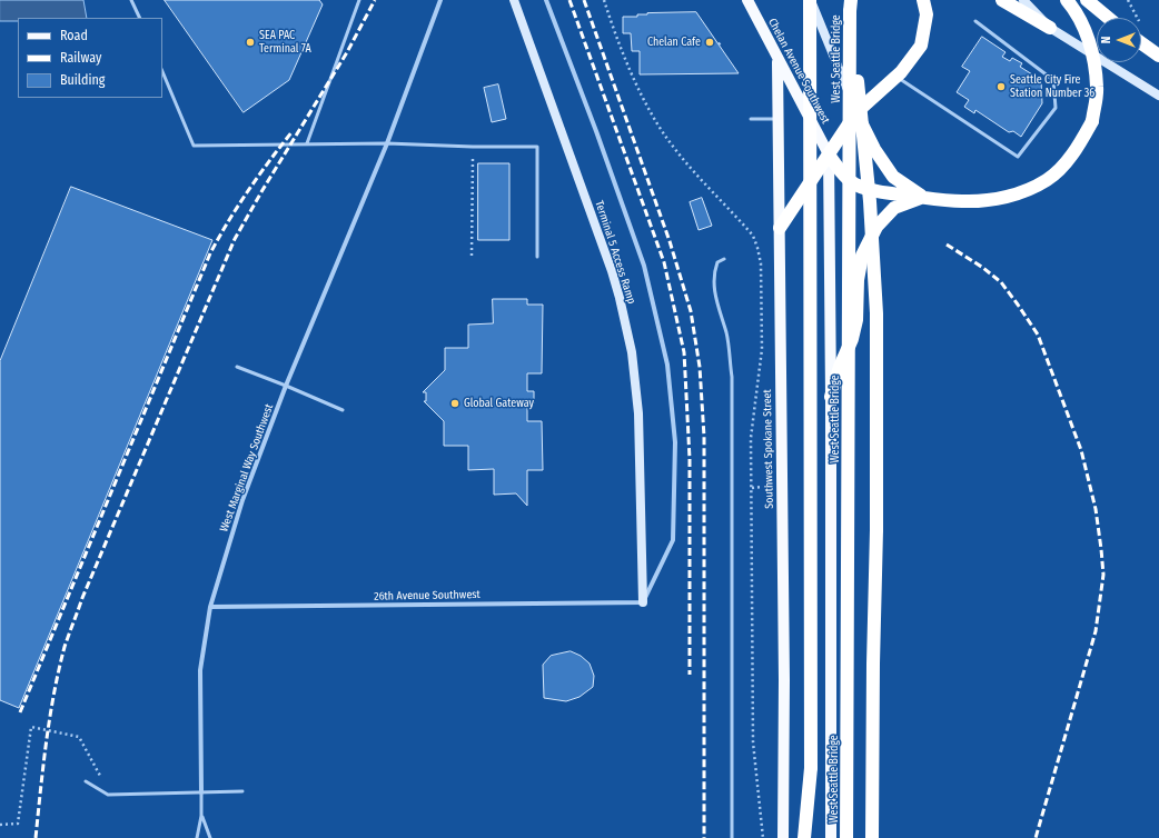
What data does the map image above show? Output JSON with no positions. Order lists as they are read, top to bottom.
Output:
{
  "streets": {
    "highway": ["West Seattle Bridge"],
    "main road": ["Chelan Avenue Southwest", "Southwest Spokane Street"],
    "street": ["Terminal 5 Access Ramp", "West Marginal Way Southwest", "26th Avenue Southwest"]
  },
  "crossings": [
    ["Chelan Avenue Southwest", "Southwest Spokane Street"],
    ["Terminal 5 Access Ramp", "26th Avenue Southwest"],
    ["West Marginal Way Southwest", "26th Avenue Southwest"]
  ],
  "places": [
    "SEA PAC Terminal 7A",
    "Chelan Cafe",
    "Seattle City Fire Station Number 36",
    "Global Gateway"
  ],
  "legend": ["Road", "Railway", "Building"],
  "north": "left"
}
